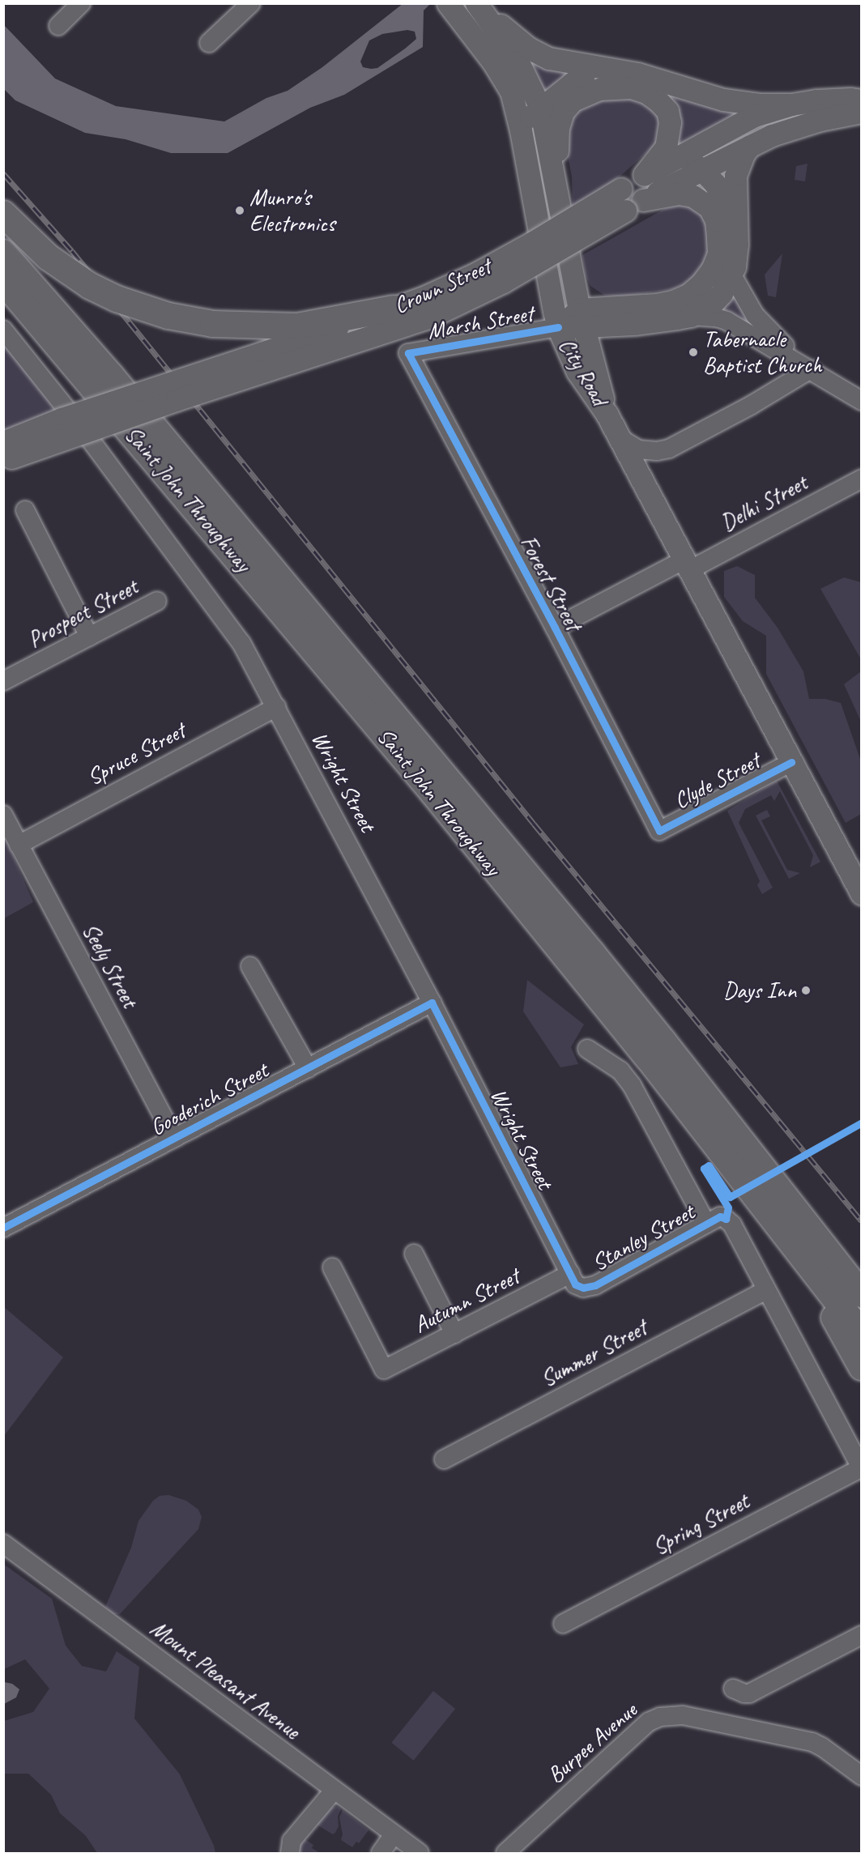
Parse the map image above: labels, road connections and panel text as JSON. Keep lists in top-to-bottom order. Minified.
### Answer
{"streets":{"highway":["Saint John Throughway"],"main road":["Crown Street","City Road"],"street":["Marsh Street","Delhi Street","Forest Street","Prospect Street","Spruce Street","Clyde Street","Wright Street","Seely Street","Gooderich Street","Stanley Street","Autumn Street","Summer Street","Spring Street","Mount Pleasant Avenue","Burpee Avenue"]},"crossings":[["Marsh Street","City Road"],["Marsh Street","Forest Street"],["Delhi Street","Forest Street"],["Forest Street","Clyde Street"],["Spruce Street","Wright Street"],["Spruce Street","Seely Street"],["Wright Street","Gooderich Street"],["Wright Street","Stanley Street"],["Wright Street","Autumn Street"],["Seely Street","Gooderich Street"]],"places":["Munro's Electronics","Tabernacle Baptist Church","Days Inn"]}
